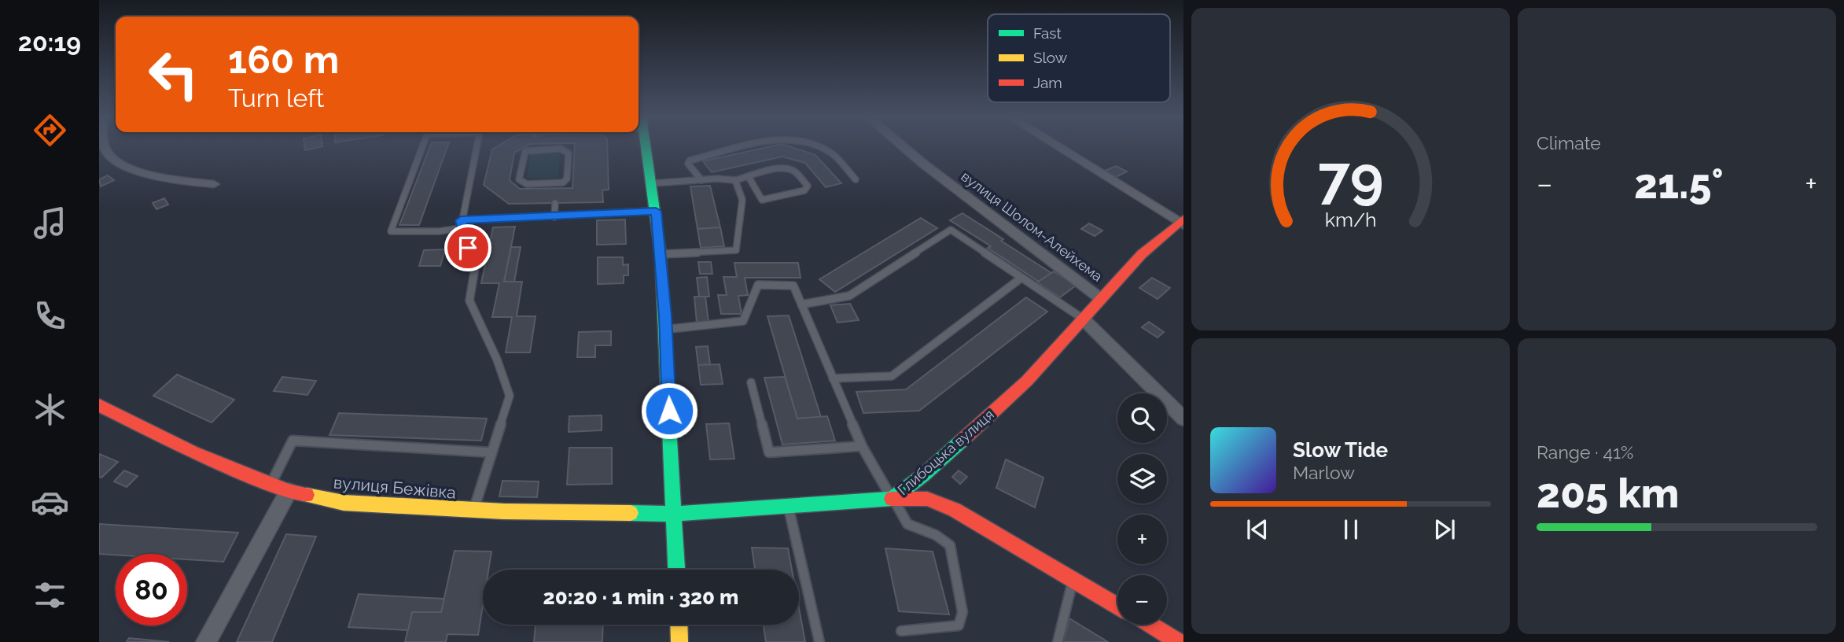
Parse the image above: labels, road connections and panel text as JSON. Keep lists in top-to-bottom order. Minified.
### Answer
{"streets":{"main road":["Глибоцька вулиця","вулиця Бежівка"],"street":["вулиця Шолом-Алейхема"]},"crossings":[["вулиця Шолом-Алейхема","Глибоцька вулиця"],["Глибоцька вулиця","вулиця Бежівка"]],"legend":["Fast","Slow","Jam"],"page":{"tabs":"20:19","tile":["Climate",["Range · 41%","205 km"]],"turn":["160 m","Turn left"],"heat":["−","21.5°","+"],"map_buttons":["+","−"],"song":["Slow Tide","Marlow"],"limit":"80","trip":"20:20 · 1 min · 320 m","gauge":["79","km/h"]}}
